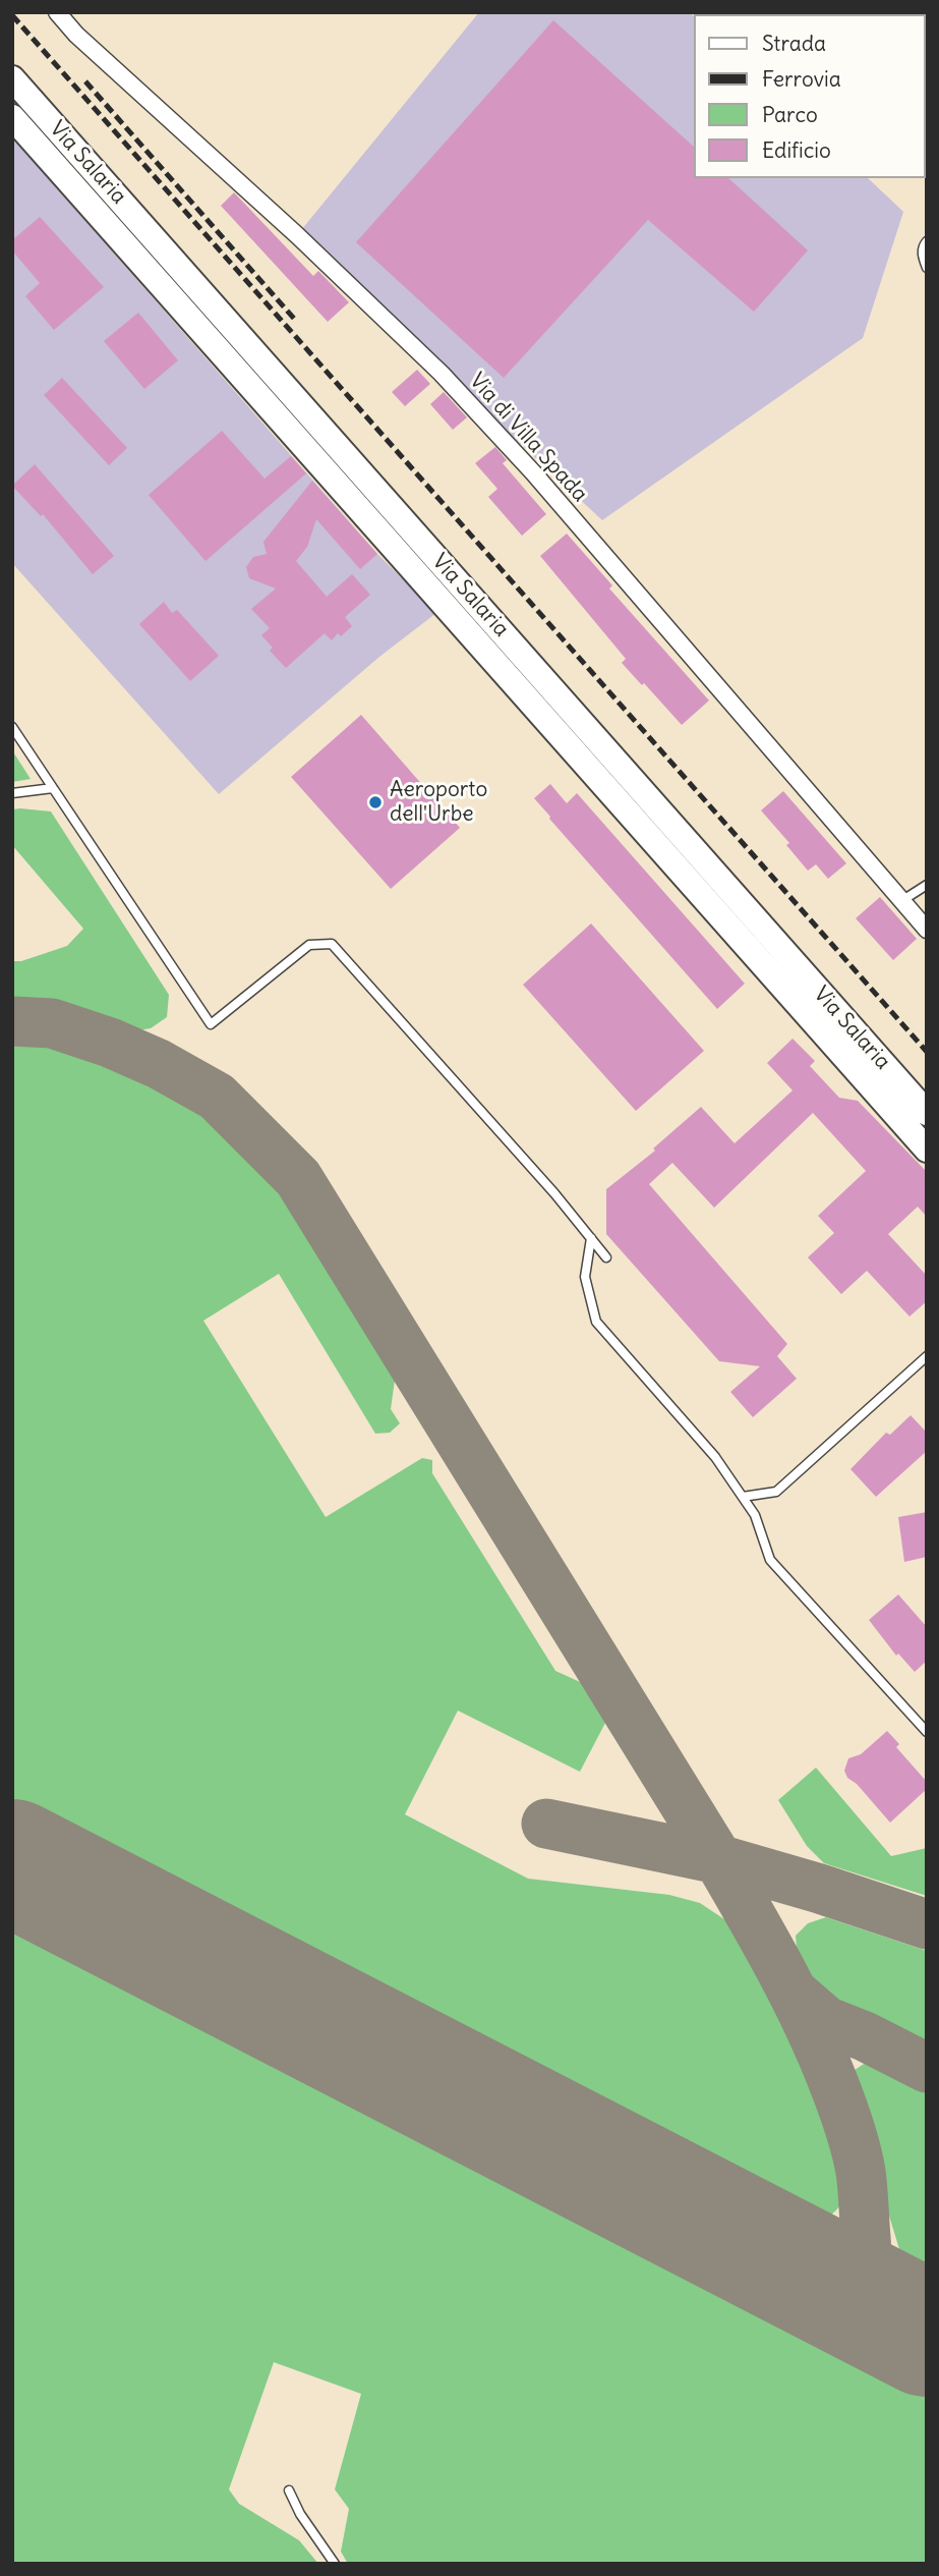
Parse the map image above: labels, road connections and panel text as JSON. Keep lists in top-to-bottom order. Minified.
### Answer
{"streets":{"main road":["Via Salaria"],"street":["Via di Villa Spada"]},"places":["Aeroporto dell'Urbe"],"legend":["Strada","Ferrovia","Parco","Edificio"]}
